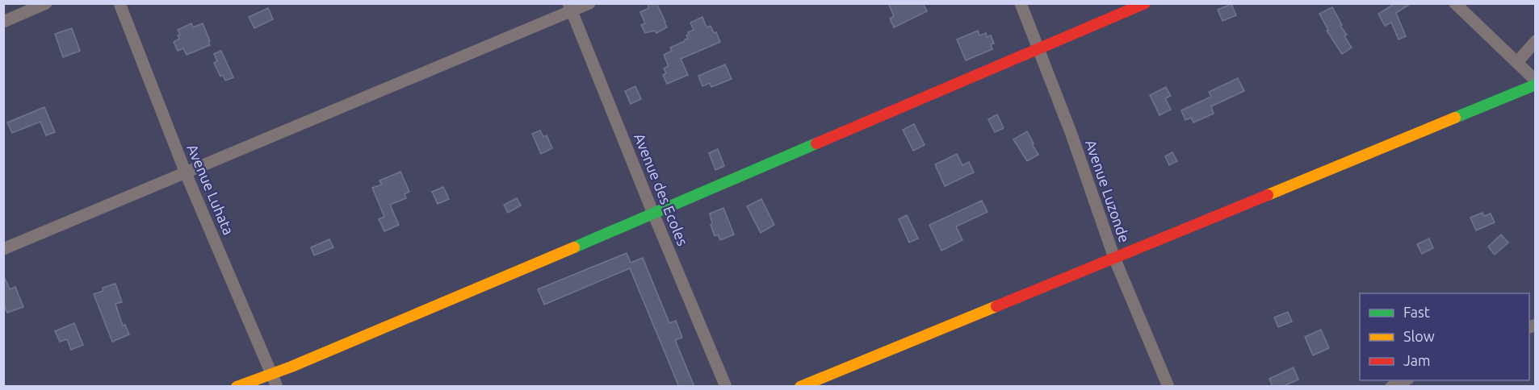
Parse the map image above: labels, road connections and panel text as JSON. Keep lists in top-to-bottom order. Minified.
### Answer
{"streets":{"street":["Avenue Luhata","Avenue des Ecoles","Avenue Luzonde"]},"legend":["Fast","Slow","Jam"]}
